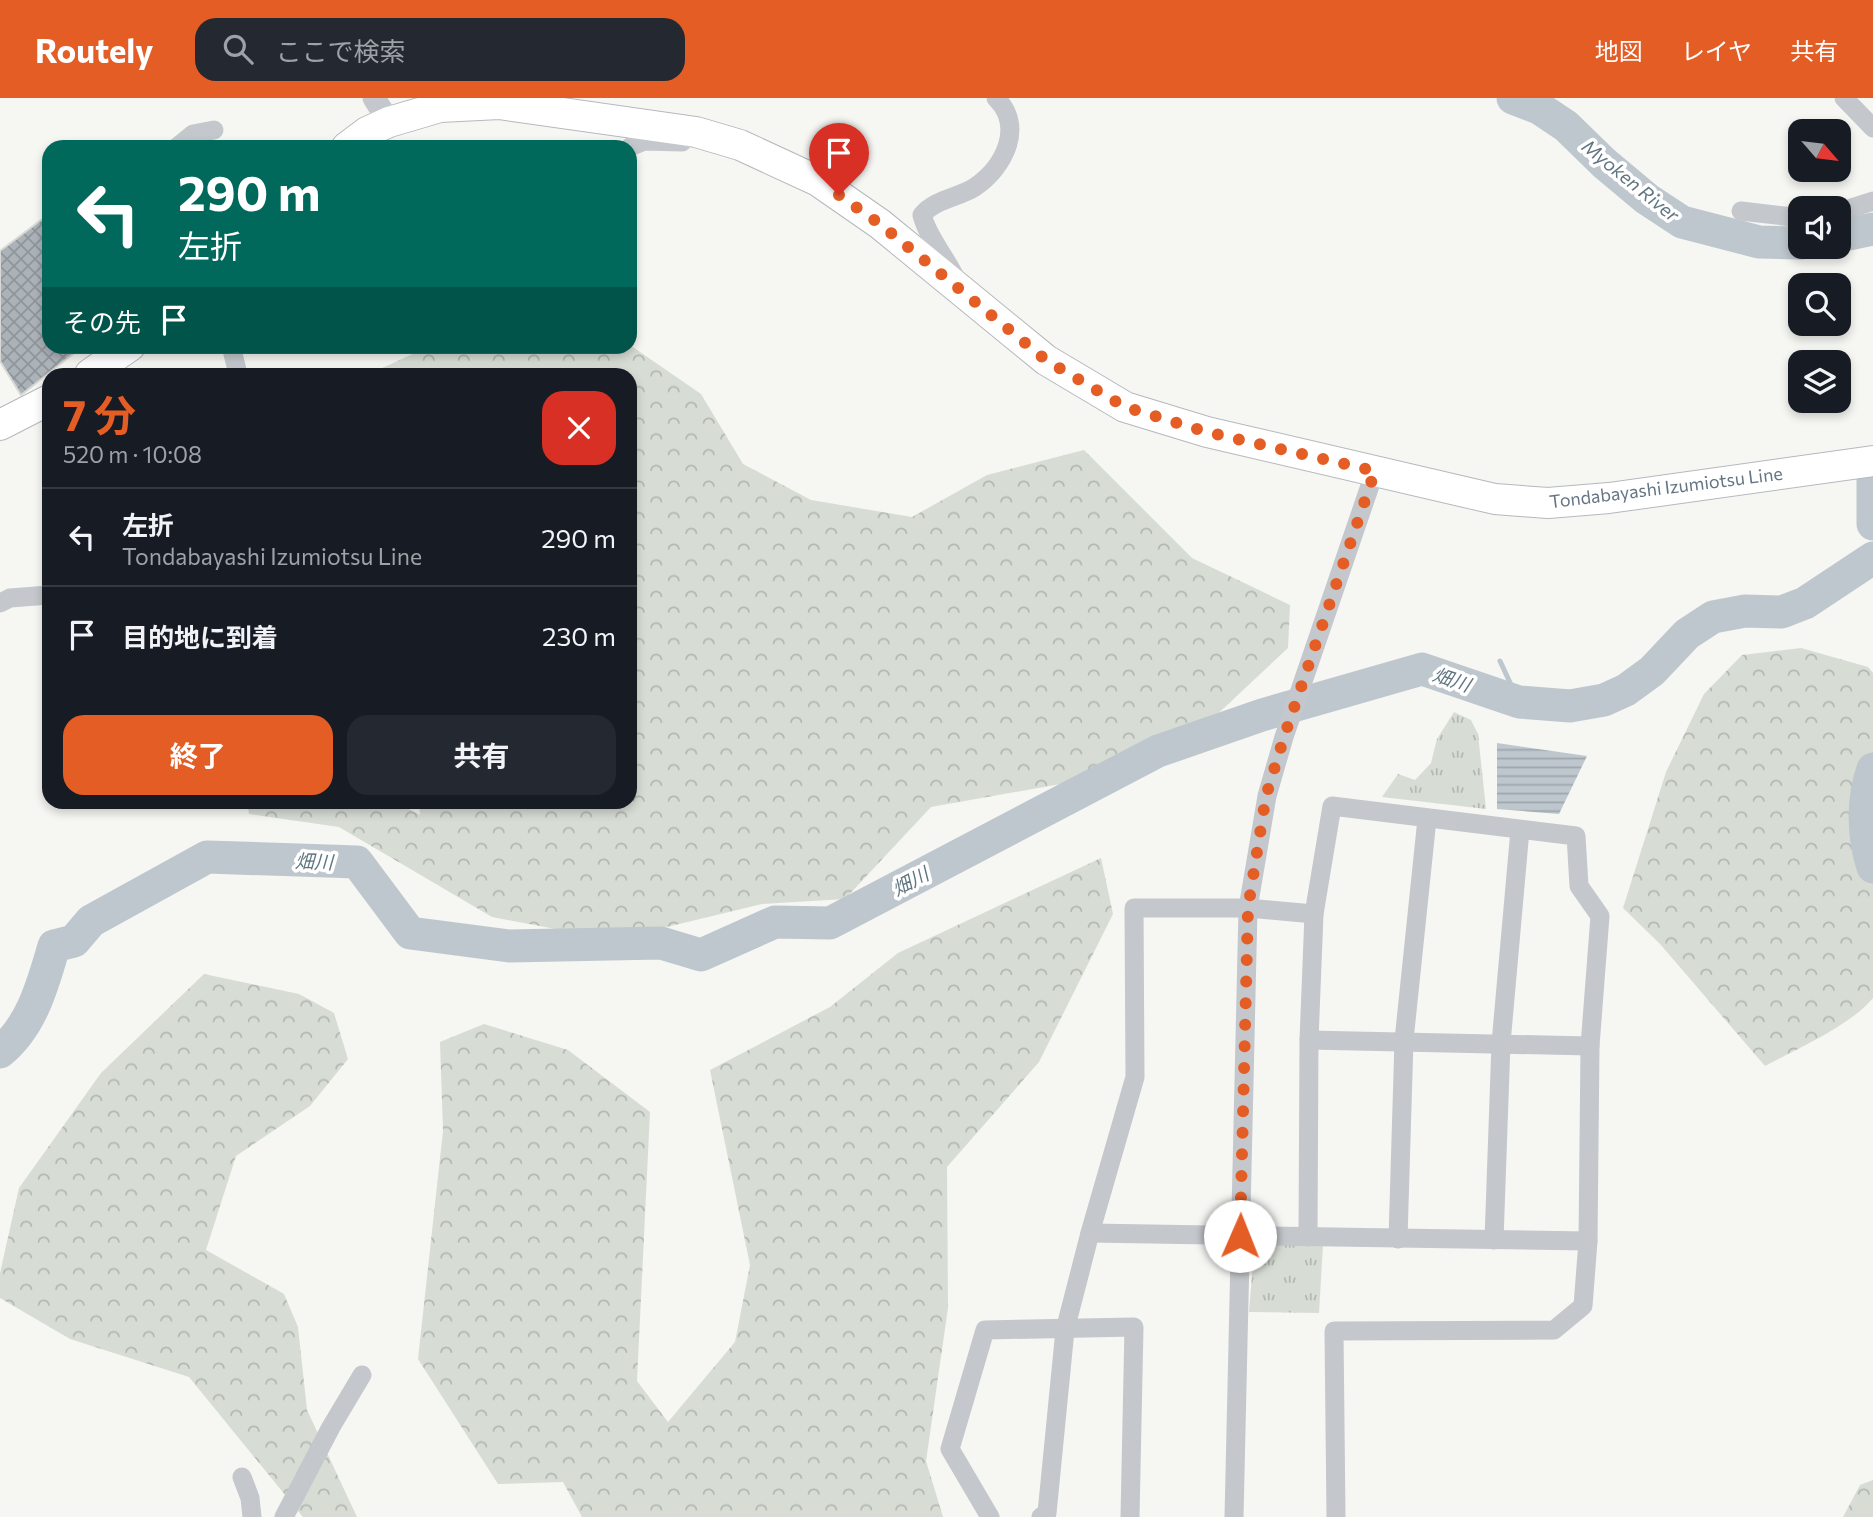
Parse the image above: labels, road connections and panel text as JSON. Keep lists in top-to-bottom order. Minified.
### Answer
{"streets":{"main road":["Tondabayashi Izumiotsu Line"]},"water":["Myoken River","畑川"],"north":"bottom right","page":{"header":"Routely","search":"ここで検索","nav":["地図","レイヤ","共有"],"turn":["290 m","左折"],"then":"その先","heading":["7 分","520 m · 10:08"],"list":[{"name":"左折","note":"Tondabayashi Izumiotsu Line","value":"290 m"},{"name":"目的地に到着","value":"230 m"}],"buttons":["終了","共有"]}}
